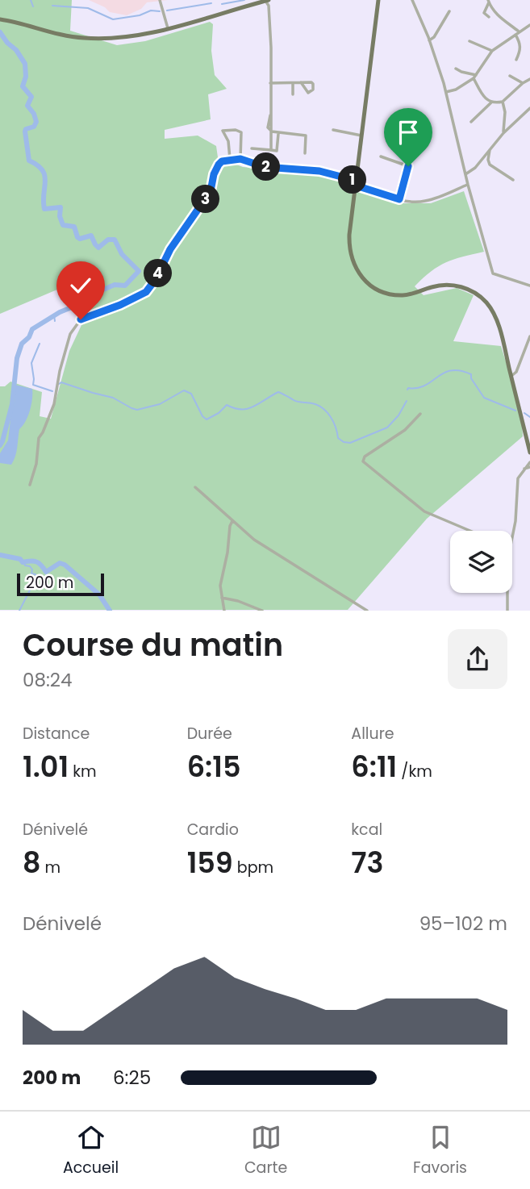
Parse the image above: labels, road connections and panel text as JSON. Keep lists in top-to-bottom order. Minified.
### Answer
{"scale_bar":"200 m","page":{"pins":["2","1","3","4"],"scale":"200 m","heading":["Course du matin","08:24"],"stats":[["Distance","1.01 km"],["Durée","6:15"],["Allure","6:11 /km"],["Dénivelé","8 m"],["Cardio","159 bpm"],["kcal","73"]],"chart":["Dénivelé","95–102 m"],"list":[{"name":"200 m","note":"6:25"}],"tabs":["Accueil","Carte","Favoris"]}}
